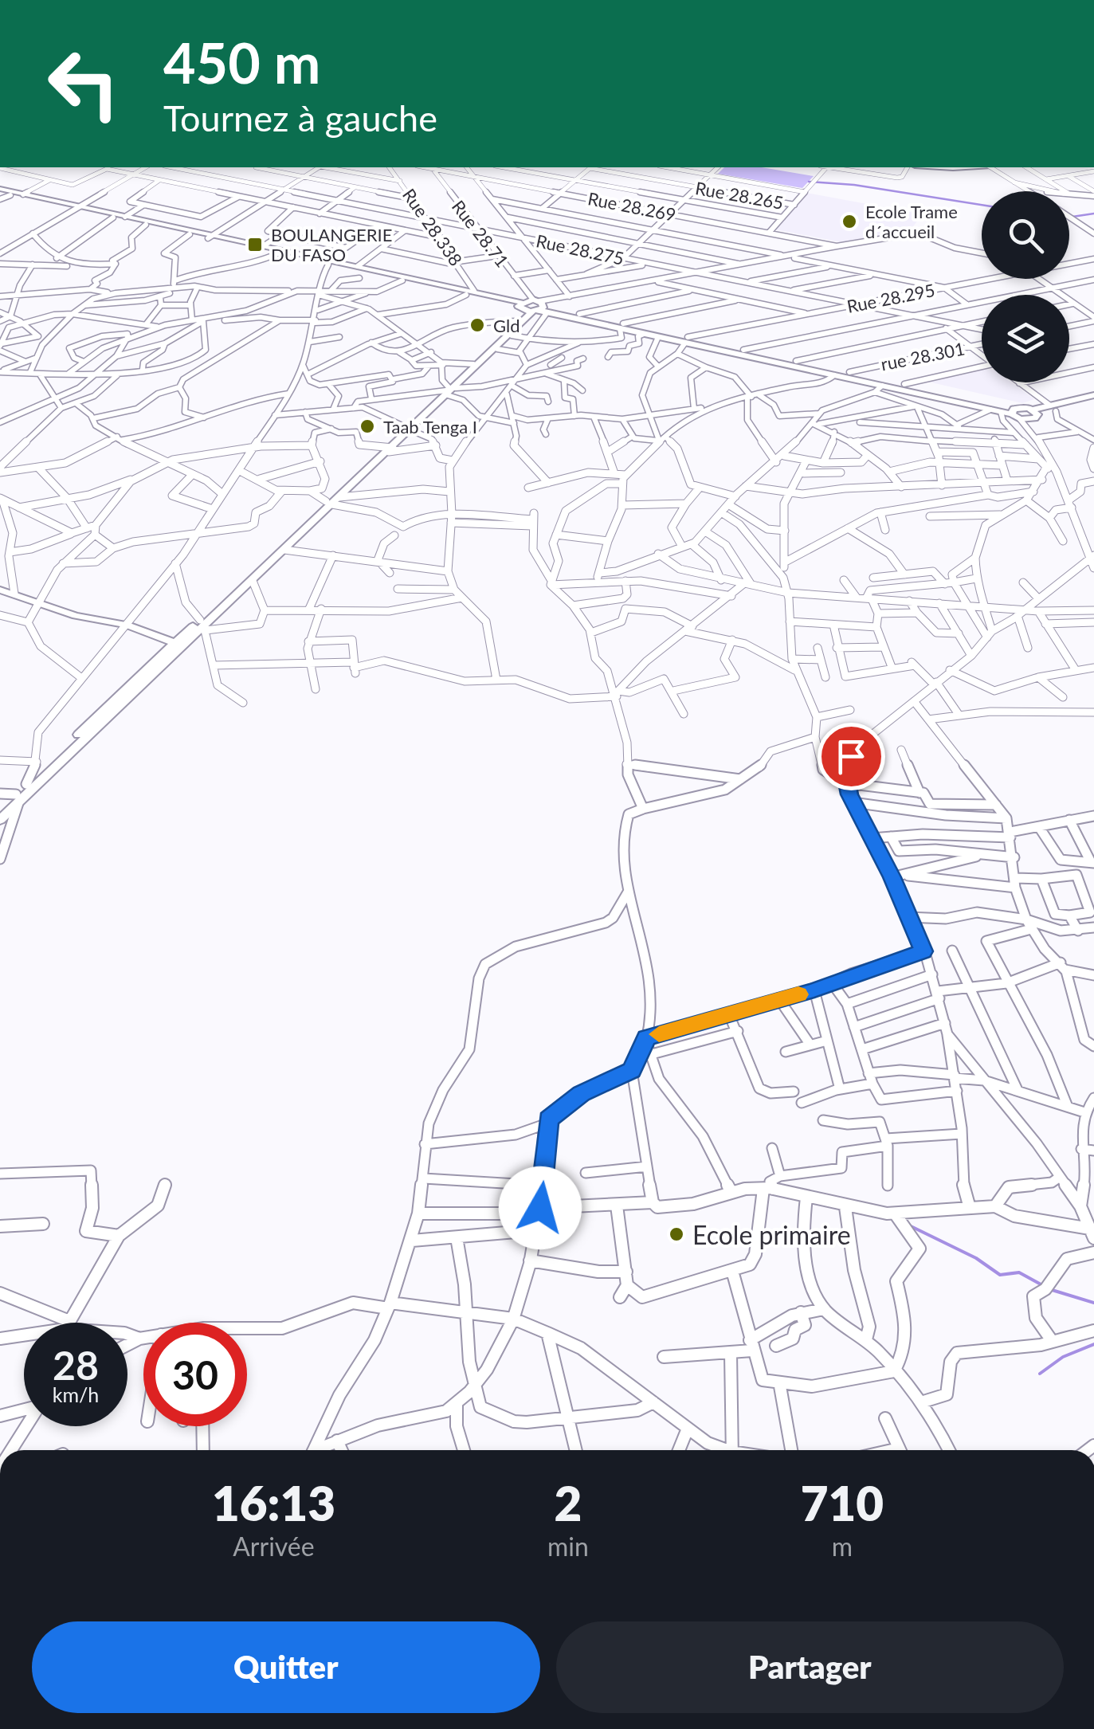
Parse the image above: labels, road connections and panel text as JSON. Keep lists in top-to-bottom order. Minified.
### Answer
{"streets":{"street":["Rue 28.265","Rue 28.269","Rue 28.338","Rue 28.71","Rue 28.275","Rue 28.295","rue 28.301"]},"crossings":[["Rue 28.338","Rue 28.275"],["Rue 28.71","Rue 28.275"],["Rue 28.275","Rue 28.295"]],"places":{"other":["Ecole Trame d´accueil","Gld","Taab Tenga I","Ecole primaire"],"transit":["BOULANGERIE DU FASO"]},"page":{"turn":["450 m","Tournez à gauche"],"speed":"28 km/h","limit":"30","eta":["16:13","Arrivée","2","min","710","m"],"buttons":["Quitter","Partager"]}}
